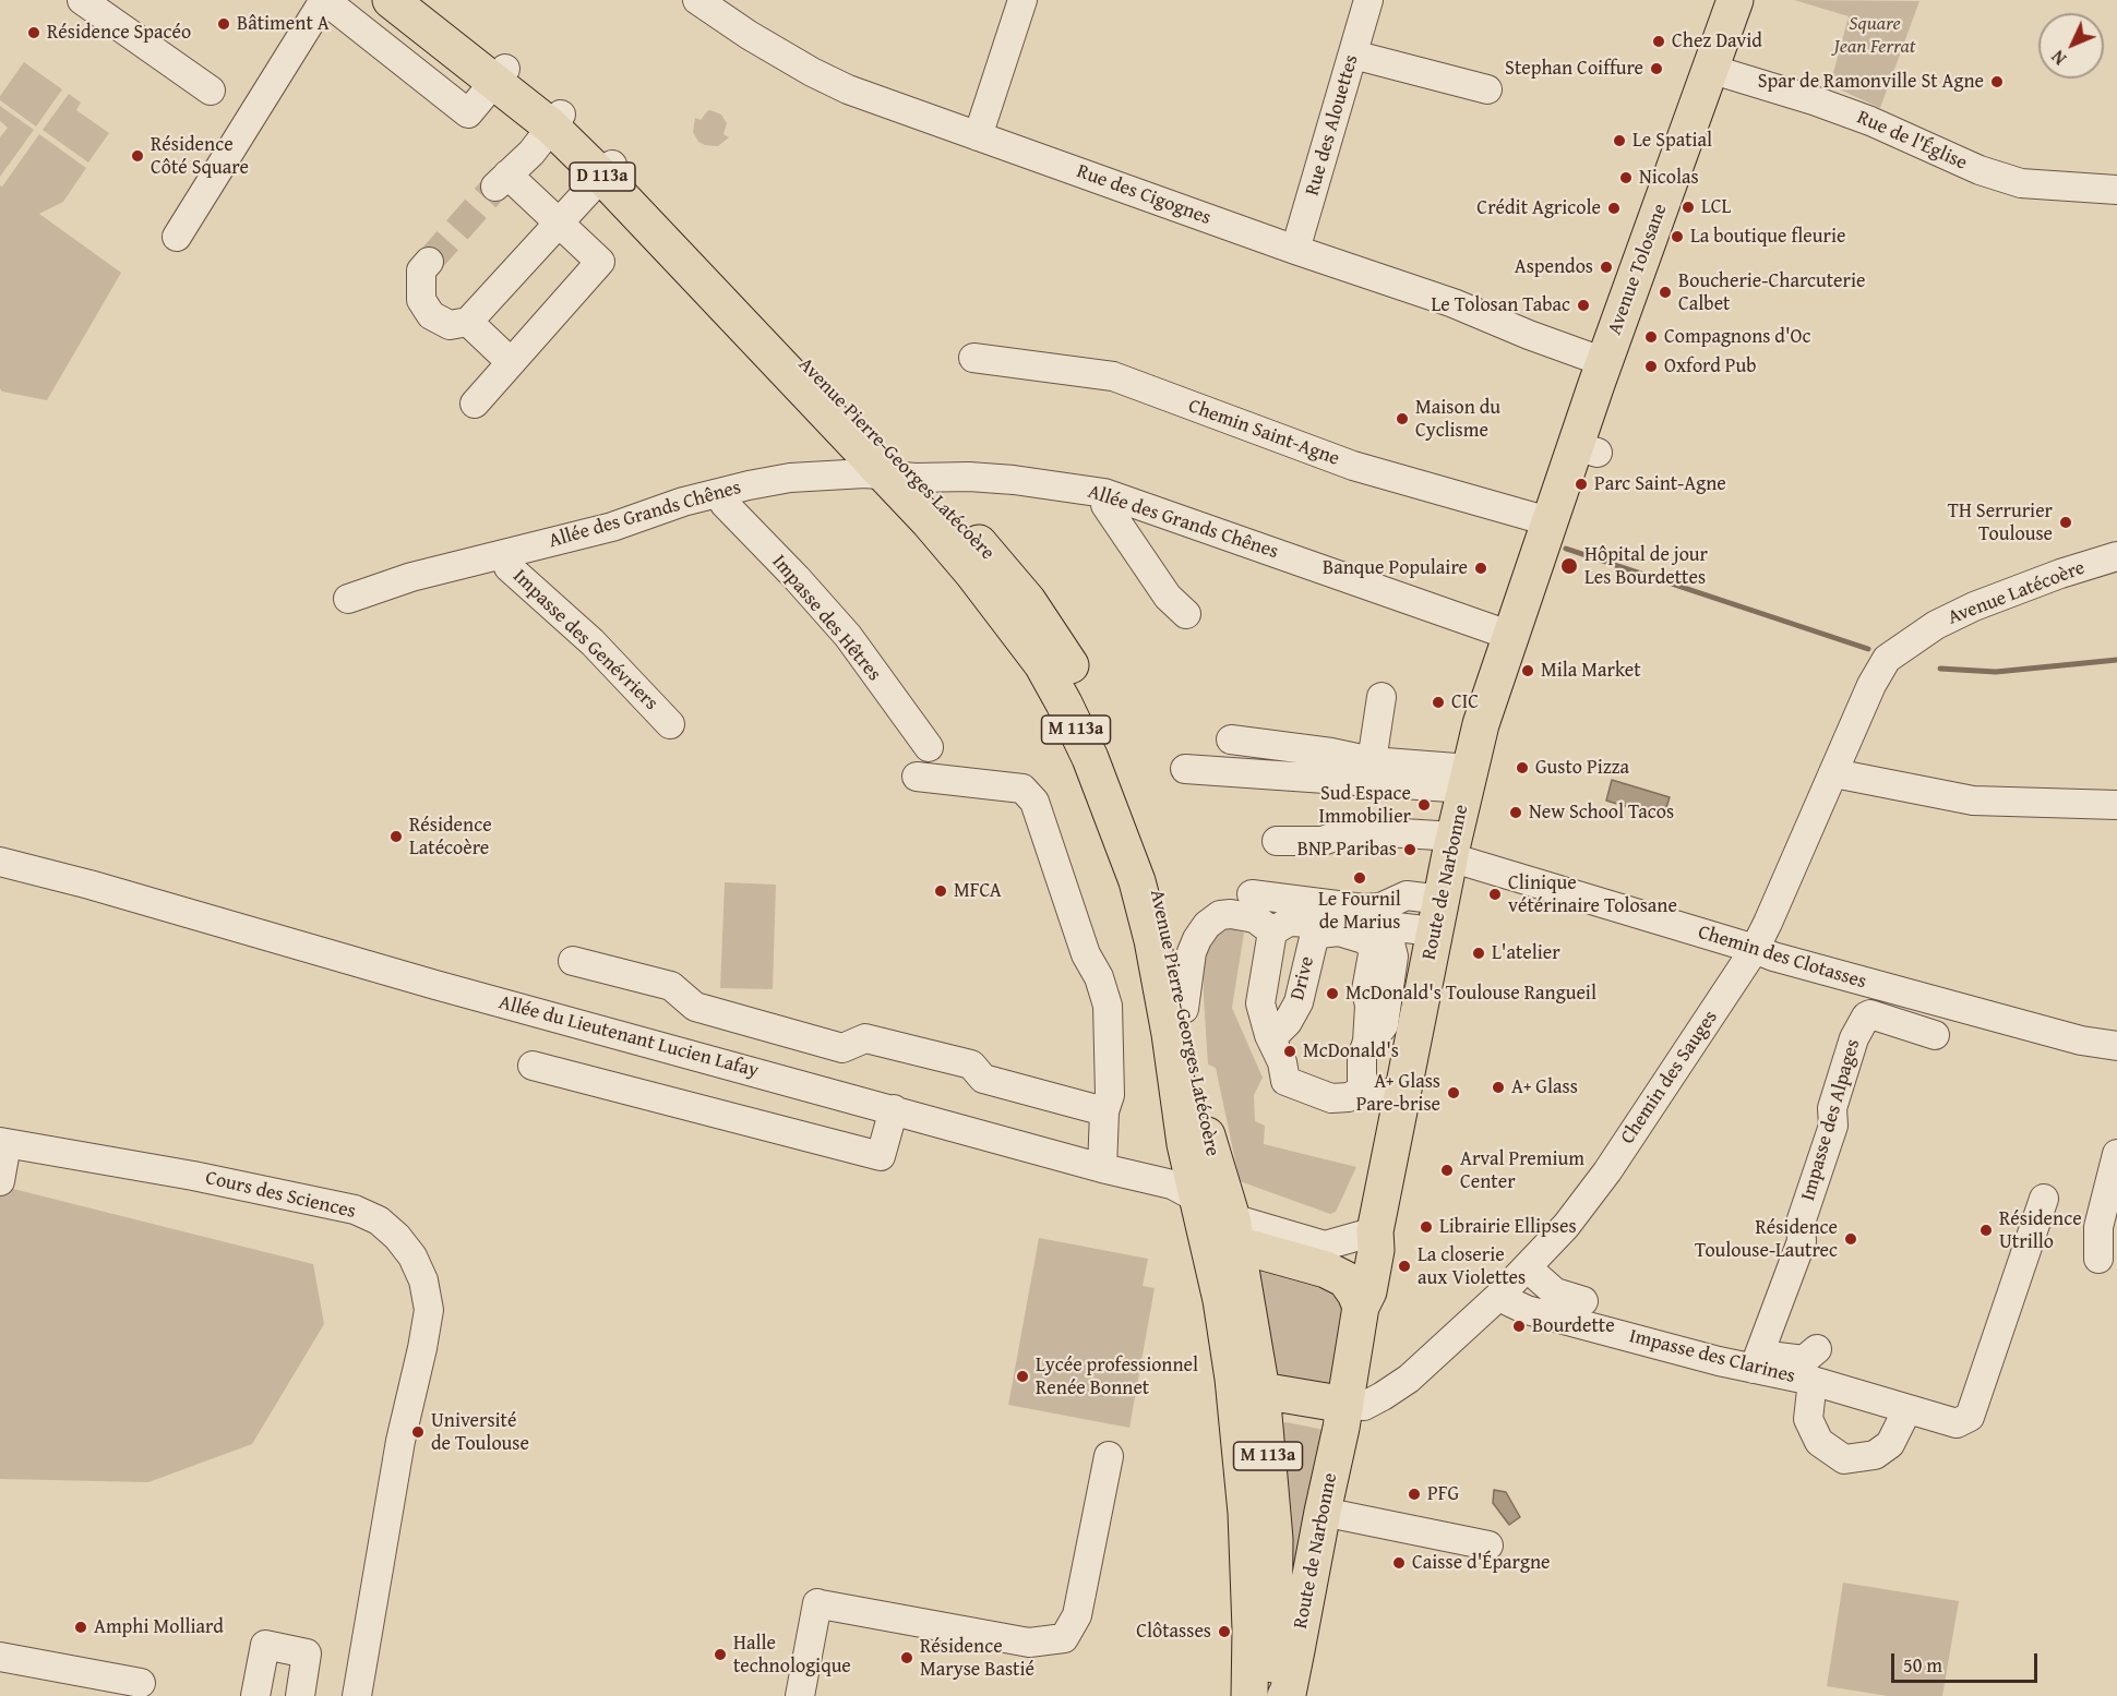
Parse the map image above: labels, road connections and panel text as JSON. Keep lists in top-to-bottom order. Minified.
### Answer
{"streets":{"main road":["D 113a","Avenue Tolosane","Avenue Pierre-Georges Latécoère","M 113a","Route de Narbonne"],"street":["Rue des Alouettes","Rue de l'Église","Rue des Cigognes","Chemin Saint-Agne","Allée des Grands Chênes","Avenue Latécoère","Impasse des Hêtres","Impasse des Genévriers","Chemin des Clotasses","Drive","Allée du Lieutenant Lucien Lafay","Chemin des Sauges","Impasse des Alpages","Cours des Sciences","Impasse des Clarines"]},"crossings":[["Rue des Alouettes","Rue des Cigognes"],["Rue de l'Église","Avenue Tolosane"],["Rue des Cigognes","Avenue Tolosane"],["Avenue Tolosane","Chemin Saint-Agne"],["Avenue Tolosane","Route de Narbonne"],["Chemin Saint-Agne","Route de Narbonne"],["Avenue Pierre-Georges Latécoère","Allée des Grands Chênes"],["Avenue Pierre-Georges Latécoère","Allée du Lieutenant Lucien Lafay"],["Allée des Grands Chênes","Impasse des Hêtres"],["Allée des Grands Chênes","Impasse des Genévriers"],["Allée des Grands Chênes","Route de Narbonne"],["Avenue Latécoère","Chemin des Sauges"],["Route de Narbonne","Chemin des Clotasses"],["Route de Narbonne","Chemin des Sauges"],["Chemin des Clotasses","Chemin des Sauges"],["Chemin des Sauges","Impasse des Clarines"],["Impasse des Alpages","Impasse des Clarines"]],"parks":["Square Jean Ferrat"],"places":["Bâtiment A","Résidence Spacéo","Chez David","Stephan Coiffure","Spar de Ramonville St Agne","Le Spatial","Résidence Côté Square","Nicolas","LCL","Crédit Agricole","La boutique fleurie","Aspendos","Boucherie-Charcuterie Calbet","Le Tolosan Tabac","Compagnons d'Oc","Oxford Pub","Maison du Cyclisme","Parc Saint-Agne","TH Serrurier Toulouse","Hôpital de jour Les Bourdettes","Banque Populaire","Mila Market","CIC","Gusto Pizza","Sud Espace Immobilier","New School Tacos","Résidence Latécoère","BNP Paribas","Le Fournil de Marius","MFCA","Clinique vétérinaire Tolosane","L'atelier","McDonald's Toulouse Rangueil","McDonald's","A+ Glass","A+ Glass Pare-brise","Arval Premium Center","Librairie Ellipses","Résidence Utrillo","Résidence Toulouse-Lautrec","La closerie aux Violettes","Bourdette","Lycée professionnel Renée Bonnet","Université de Toulouse","PFG","Caisse d'Épargne","Amphi Molliard","Clôtasses","Halle technologique","Résidence Maryse Bastié"],"scale_bar":"50 m","north":"bottom left"}
